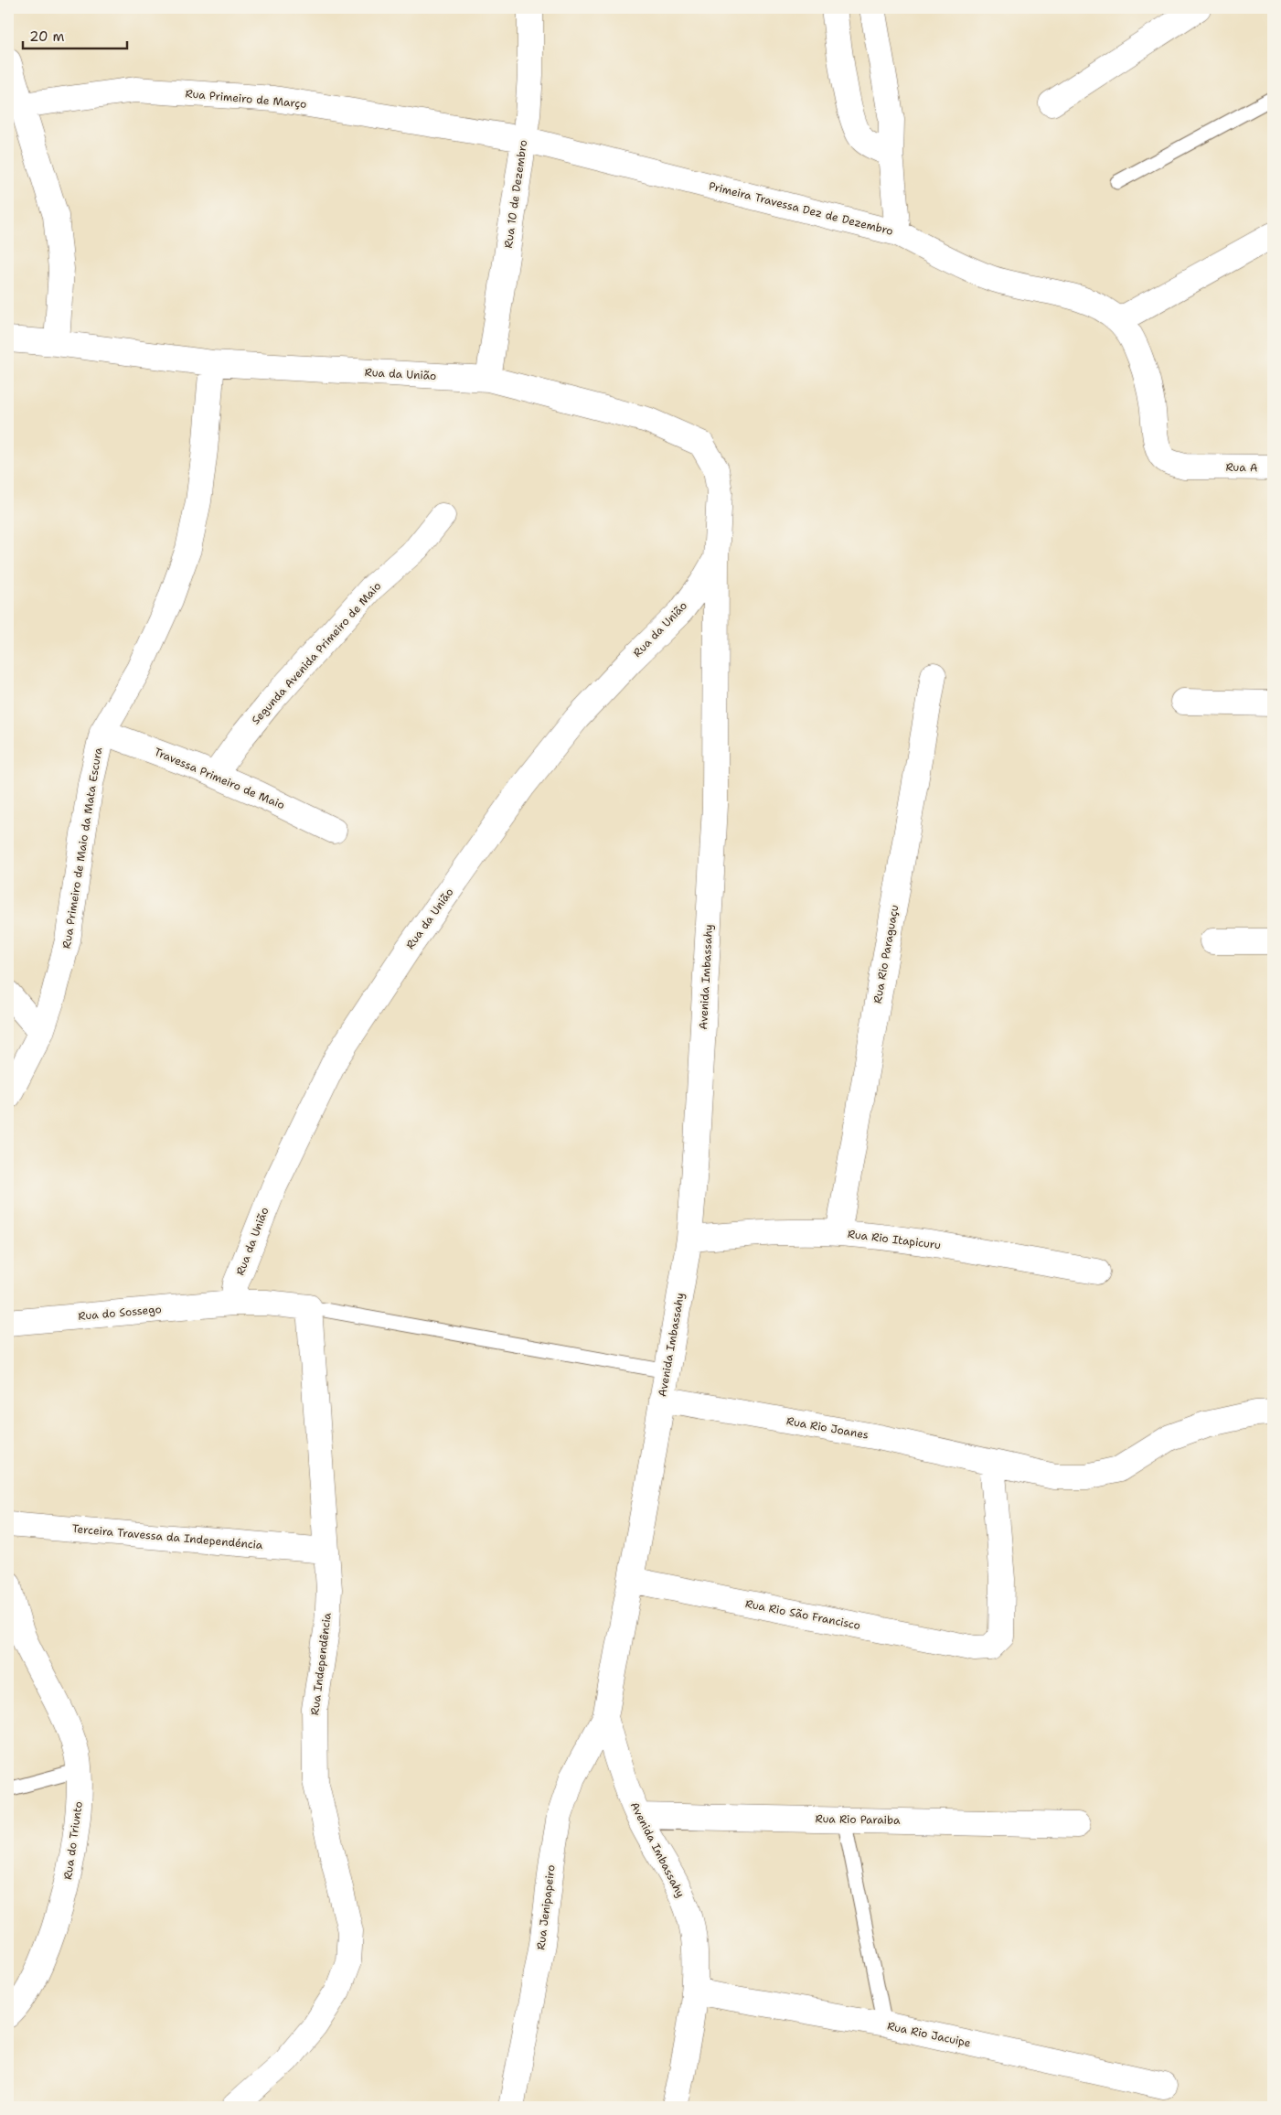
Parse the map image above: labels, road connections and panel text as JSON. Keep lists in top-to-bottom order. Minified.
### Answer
{"streets":{"street":["Rua Primeiro de Março","Rua 10 de Dezembro","Primeira Travessa Dez de Dezembro","Rua da União","Rua A","Segunda Avenida Primeiro de Maio","Travessa Primeiro de Maio","Rua Primeiro de Maio da Mata Escura","Rua Rio Paraguaçu","Avenida Imbassahy","Rua Rio Itapicuru","Rua do Sossego","Rua Rio Joanes","Terceira Travessa da Independéncia","Rua Rio São Francisco","Rua Independência","Rua Rio Paraiba","Rua do Triunto","Rua Jenipapeiro","Rua Rio Jacuipe"]},"crossings":[["Rua Primeiro de Março","Rua 10 de Dezembro"],["Rua Primeiro de Março","Primeira Travessa Dez de Dezembro"],["Rua 10 de Dezembro","Primeira Travessa Dez de Dezembro"],["Rua 10 de Dezembro","Rua da União"],["Primeira Travessa Dez de Dezembro","Rua A"],["Rua da União","Rua Primeiro de Maio da Mata Escura"],["Rua da União","Avenida Imbassahy"],["Rua da União","Rua do Sossego"],["Segunda Avenida Primeiro de Maio","Travessa Primeiro de Maio"],["Travessa Primeiro de Maio","Rua Primeiro de Maio da Mata Escura"],["Rua Rio Paraguaçu","Rua Rio Itapicuru"],["Avenida Imbassahy","Rua Rio Itapicuru"],["Avenida Imbassahy","Rua Rio Joanes"],["Avenida Imbassahy","Rua Rio São Francisco"],["Avenida Imbassahy","Rua Rio Paraiba"],["Avenida Imbassahy","Rua Jenipapeiro"],["Avenida Imbassahy","Rua Rio Jacuipe"],["Rua Rio Joanes","Rua Rio São Francisco"],["Terceira Travessa da Independéncia","Rua Independência"]],"scale_bar":"20 m"}
